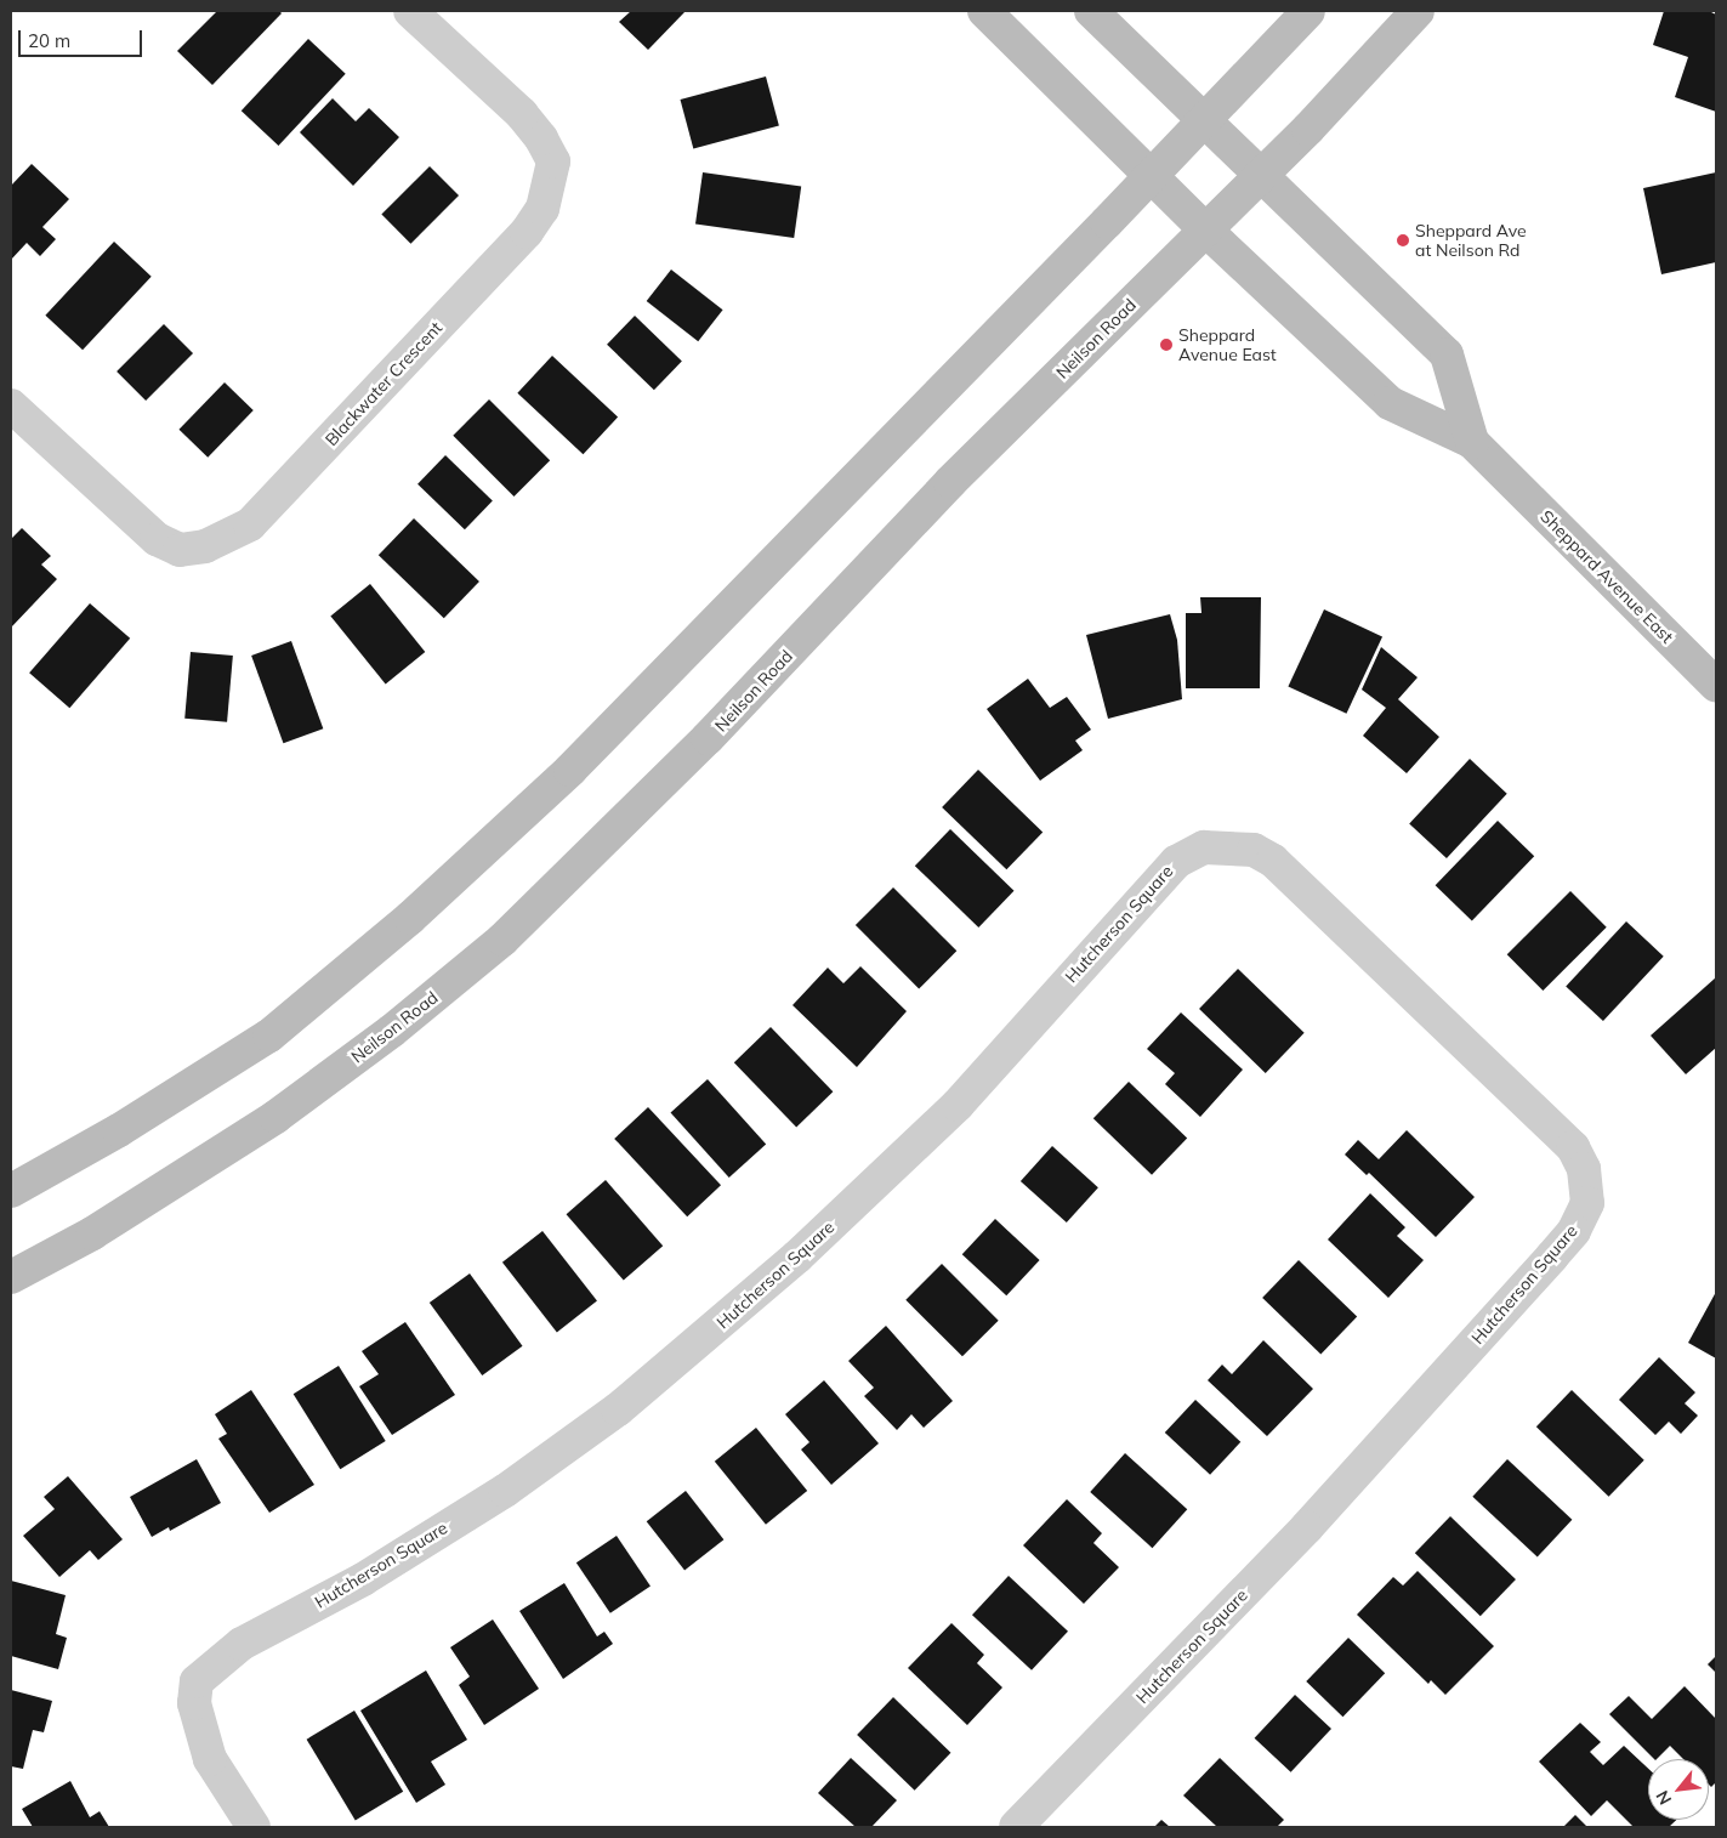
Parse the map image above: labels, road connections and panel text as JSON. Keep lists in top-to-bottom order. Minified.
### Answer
{"streets":{"main road":["Neilson Road","Sheppard Avenue East"],"street":["Blackwater Crescent","Hutcherson Square"]},"crossings":[["Neilson Road","Sheppard Avenue East"]],"places":["Sheppard Ave at Neilson Rd","Sheppard Avenue East"],"scale_bar":"20 m","north":"bottom left"}
